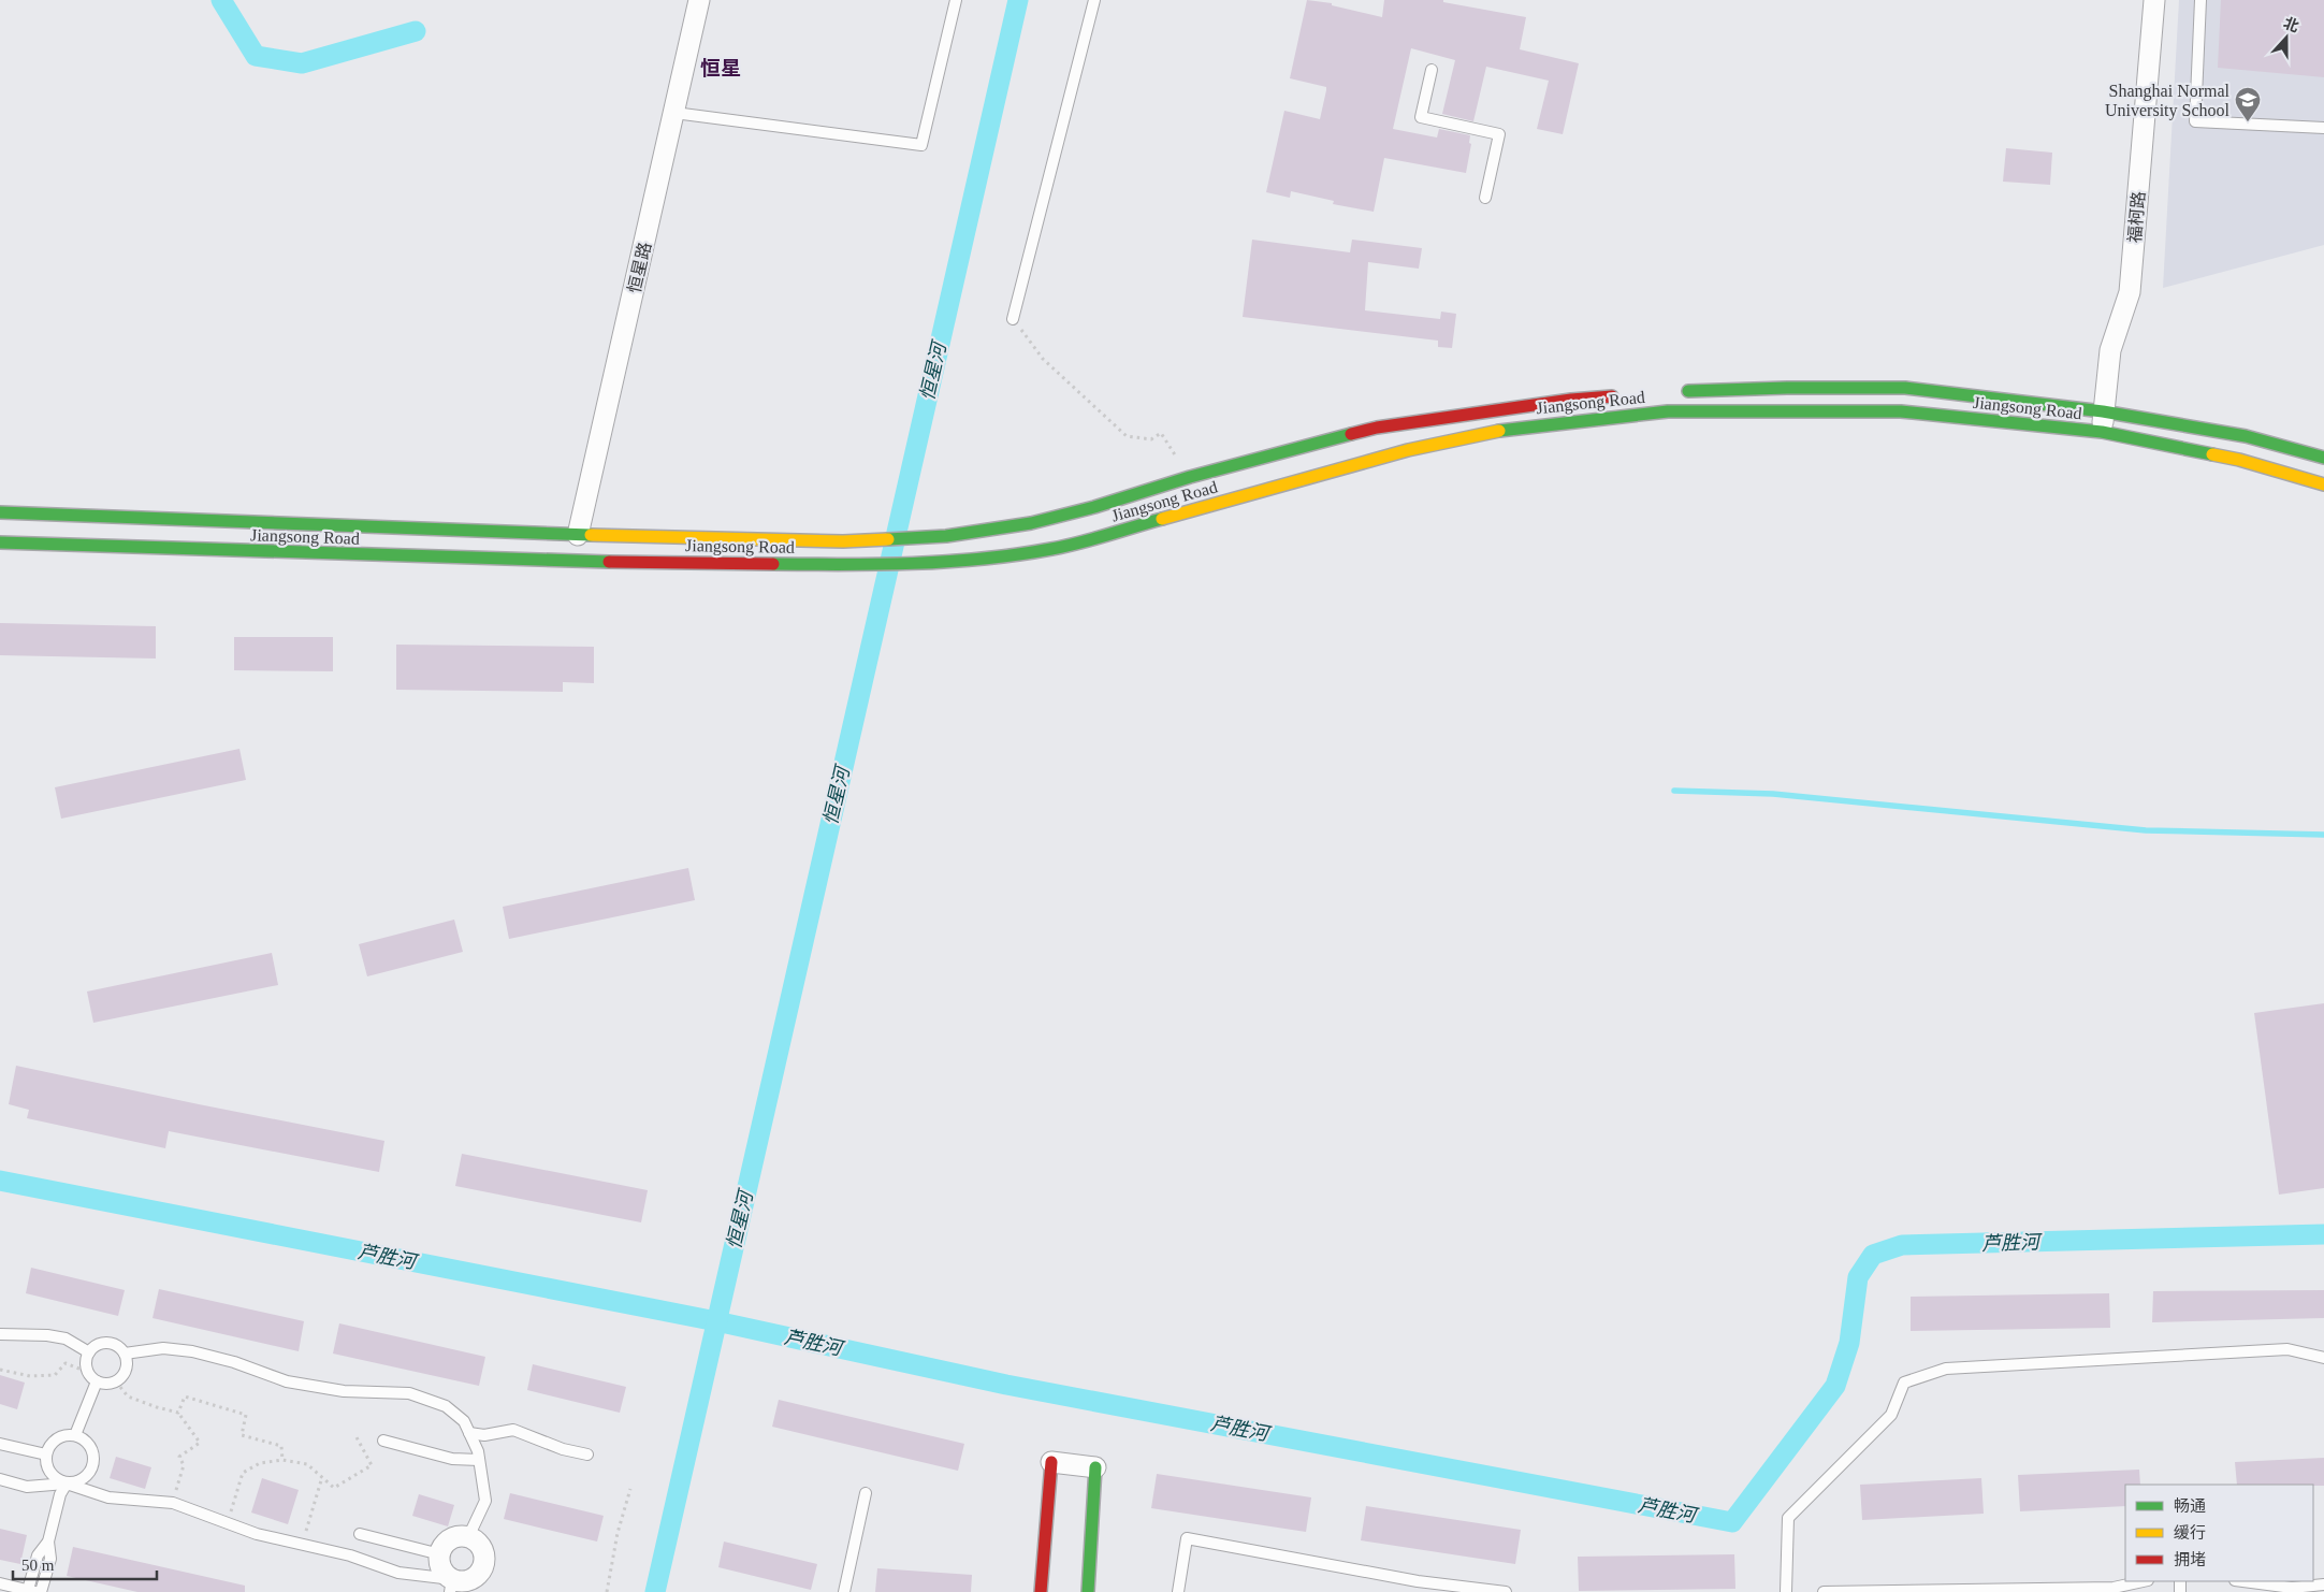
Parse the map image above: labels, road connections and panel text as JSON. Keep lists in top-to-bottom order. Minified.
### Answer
{"streets":{"street":["福柯路","恒星路","Jiangsong Road"]},"crossings":[["福柯路","Jiangsong Road"],["恒星路","Jiangsong Road"]],"districts":["恒星"],"water":["恒星河","芦胜河"],"places":{"school or university":["Shanghai Normal University School"]},"legend":["畅通","缓行","拥堵"],"scale_bar":"50 m","north":"top"}
